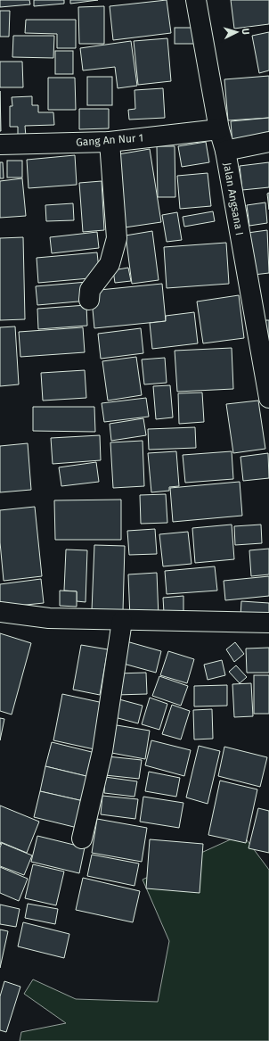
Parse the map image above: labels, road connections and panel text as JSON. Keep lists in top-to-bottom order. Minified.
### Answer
{"streets":{"street":["Gang An Nur 1","Jalan Angsana I"]},"crossings":[["Gang An Nur 1","Jalan Angsana I"]],"north":"right"}
